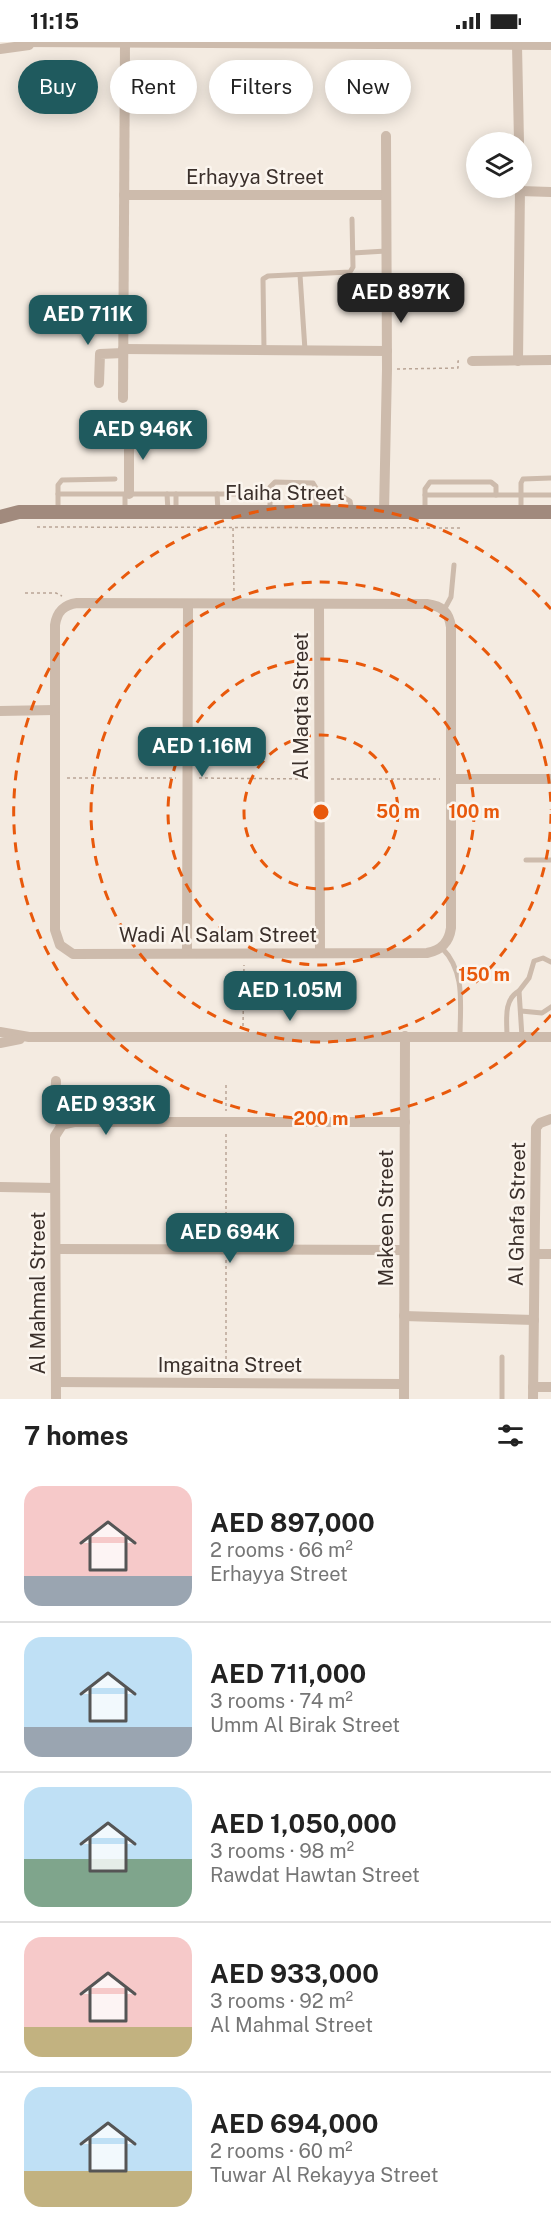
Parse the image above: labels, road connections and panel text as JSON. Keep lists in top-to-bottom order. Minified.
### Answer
{"streets":{"street":["Erhayya Street","Flaiha Street","Al Maqta Street","Wadi Al Salam Street","Al Ghafa Street","Makeen Street","Al Mahmal Street","Imgaitna Street"]},"crossings":[["Al Maqta Street","Wadi Al Salam Street"],["Makeen Street","Imgaitna Street"],["Al Mahmal Street","Imgaitna Street"]],"page":{"status":"11:15","chip":["Buy","Rent","Filters","New"],"price":["AED 897K","AED 711K","AED 946K","AED 1.16M","AED 1.05M","AED 933K","AED 694K"],"heading":"7 homes","list":[{"name":"AED 897,000","note":"2 rooms · 66 m² · Erhayya Street"},{"name":"AED 711,000","note":"3 rooms · 74 m² · Umm Al Birak Street"},{"name":"AED 1,050,000","note":"3 rooms · 98 m² · Rawdat Hawtan Street"},{"name":"AED 933,000","note":"3 rooms · 92 m² · Al Mahmal Street"},{"name":"AED 694,000","note":"2 rooms · 60 m² · Tuwar Al Rekayya Street"}]},"rings":["50 m","100 m","150 m","200 m"]}
